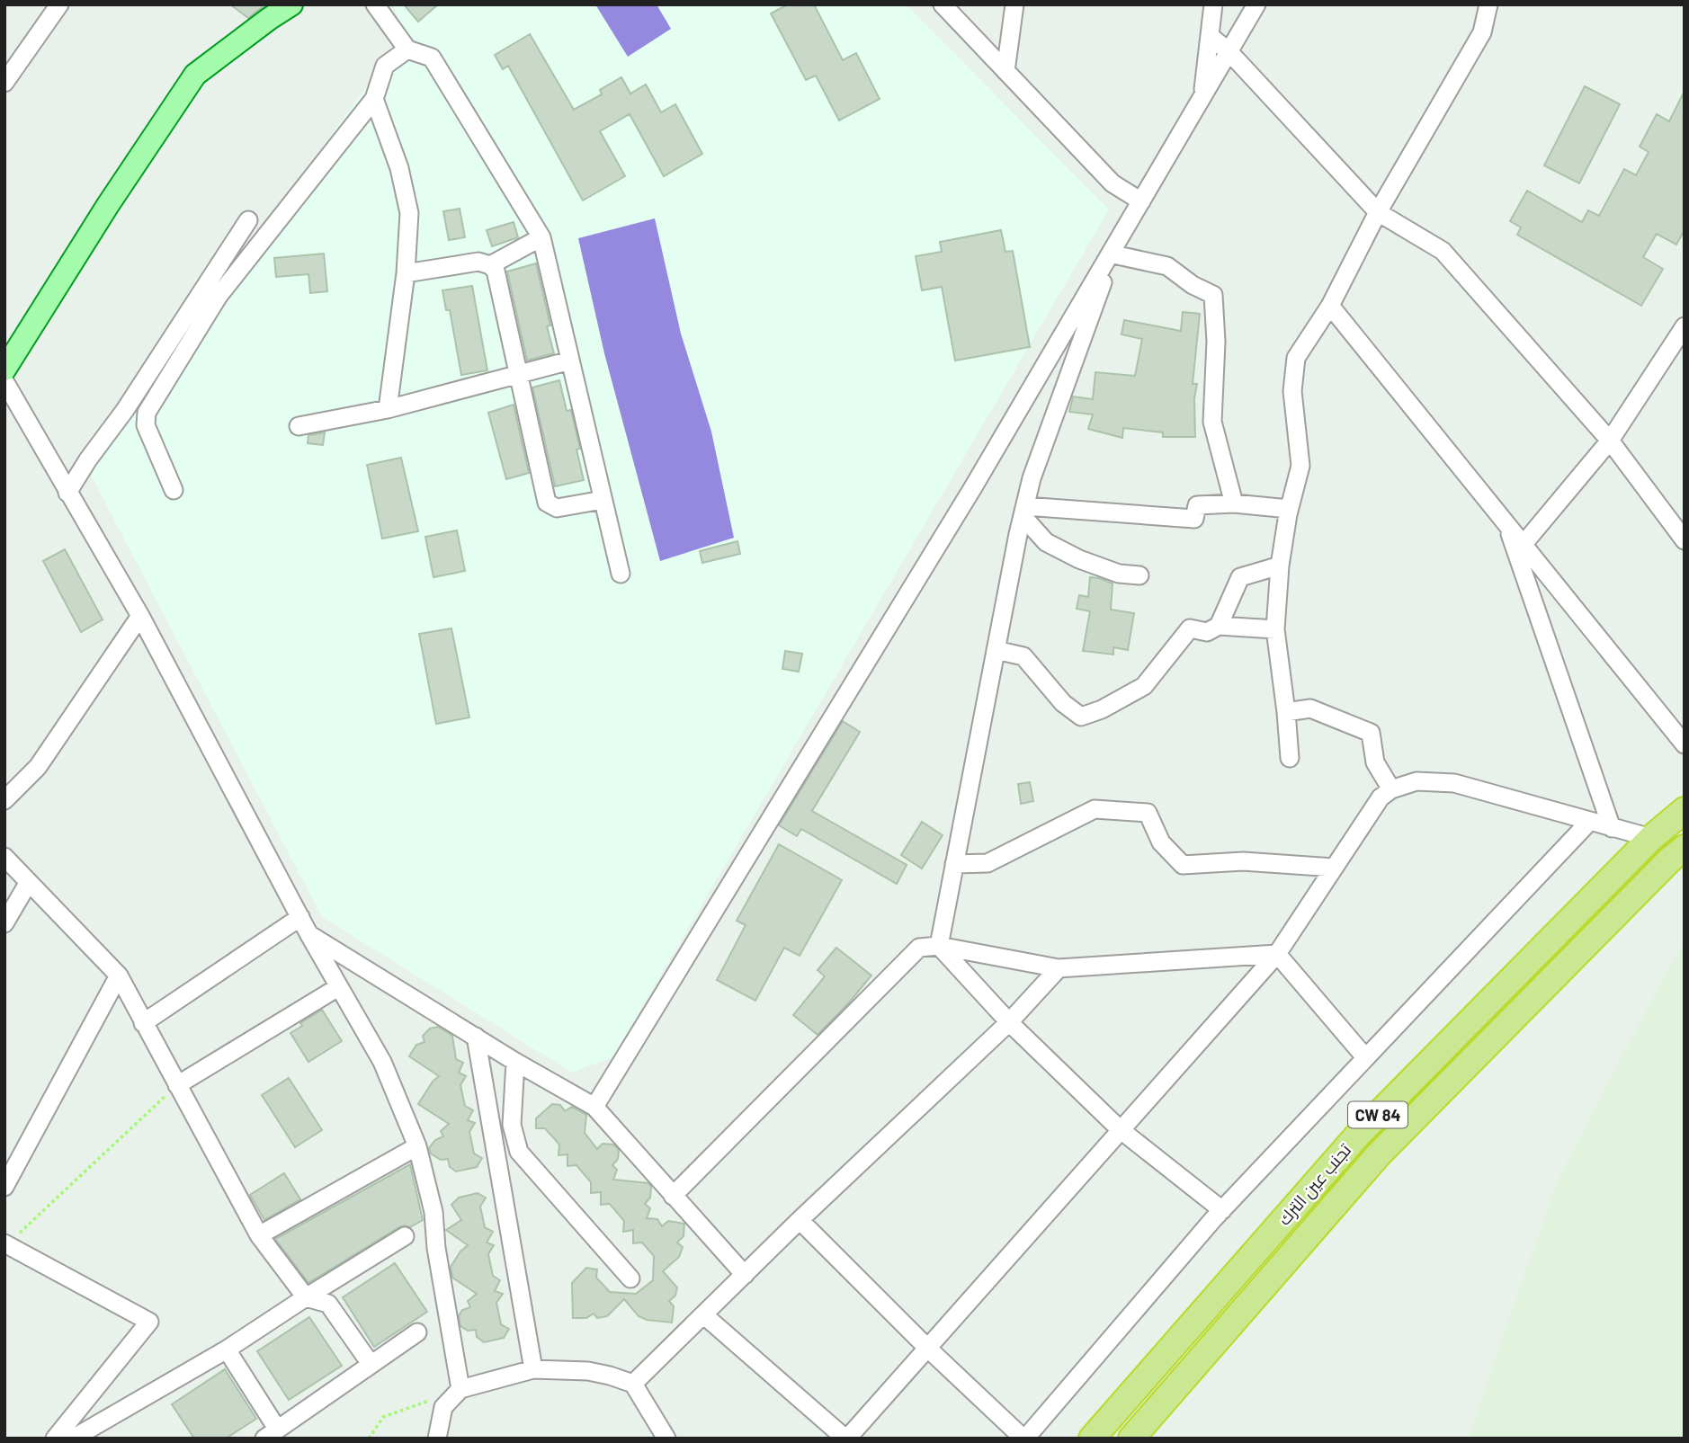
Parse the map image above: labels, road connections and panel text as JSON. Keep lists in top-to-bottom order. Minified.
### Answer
{"streets":{"highway":["CW 84","تجنب عين الترك"]}}
